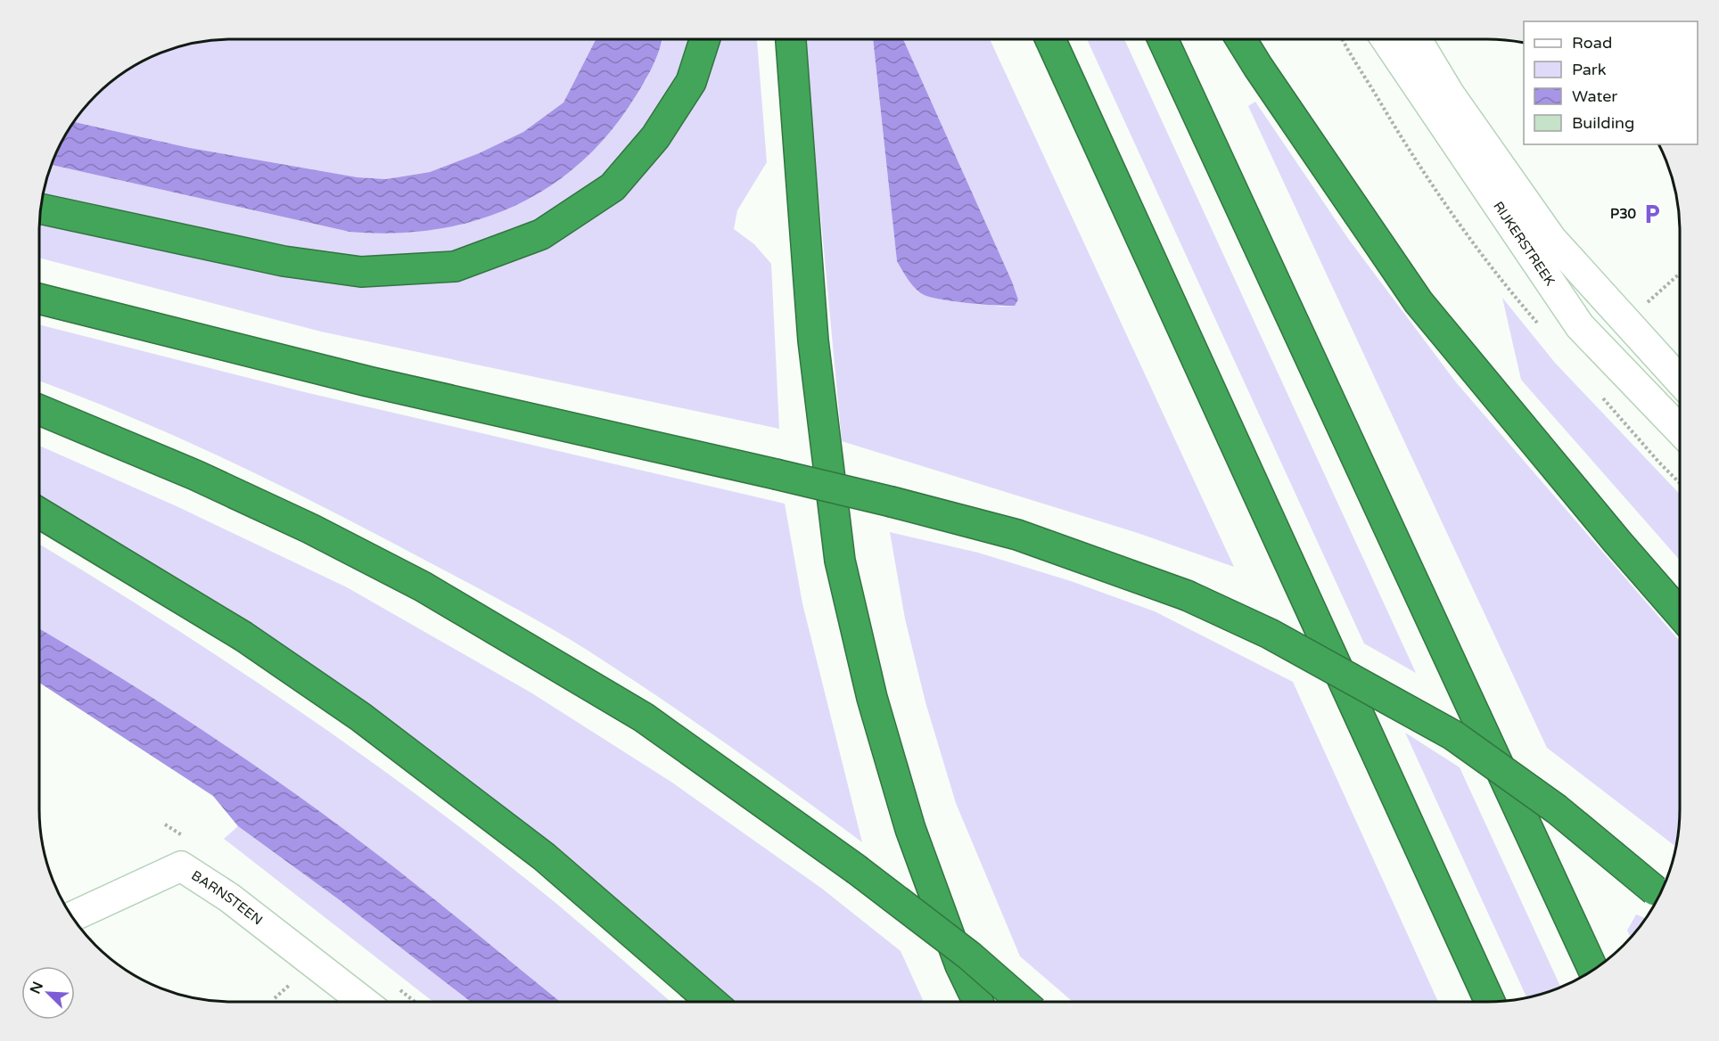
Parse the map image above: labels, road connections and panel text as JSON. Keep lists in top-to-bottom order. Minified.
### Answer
{"streets":{"street":["RIJKERSTREEK","BARNSTEEN"]},"places":{"parking":["P30"]},"legend":["Road","Park","Water","Building"],"north":"top left"}
